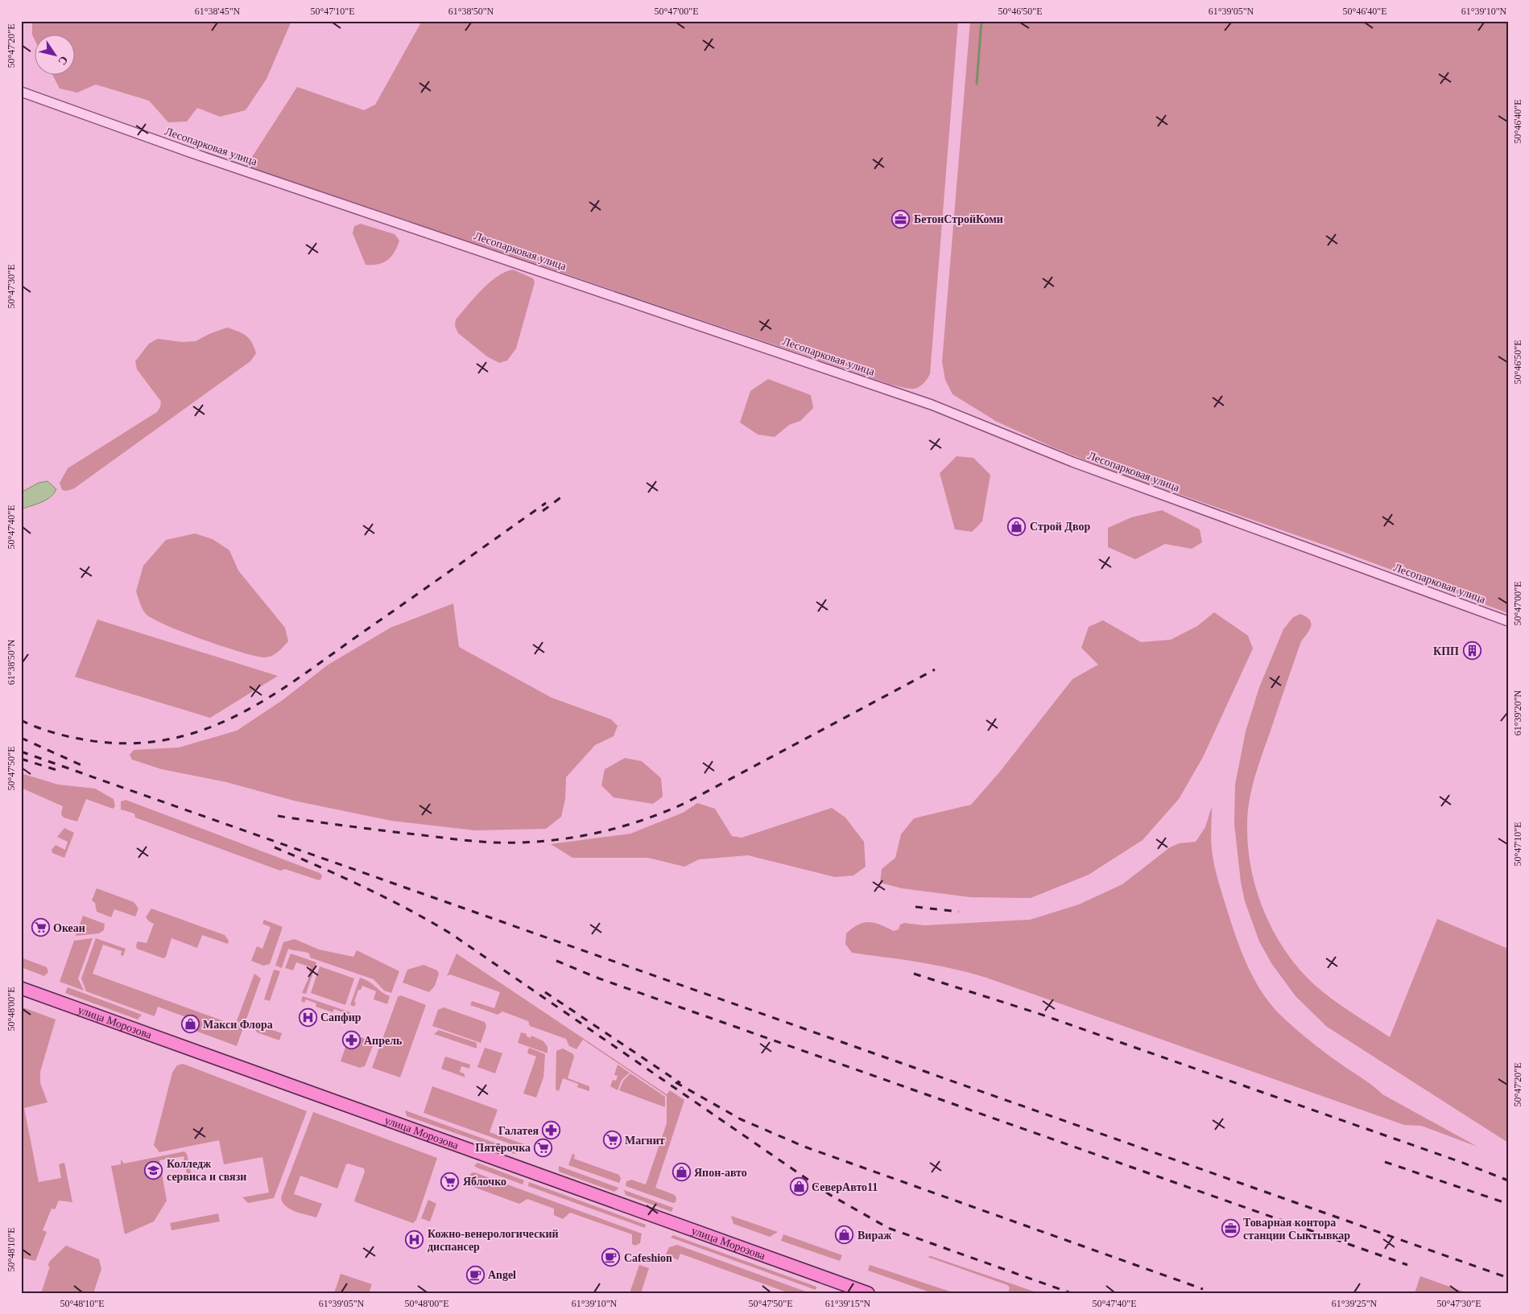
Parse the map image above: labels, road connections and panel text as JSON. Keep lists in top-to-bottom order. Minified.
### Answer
{"streets":{"main road":["улица Морозова"],"street":["Лесопарковая улица"]},"places":{"office":["БетонСтройКоми","Товарная контора станции Сыктывкар"],"shop":["Строй Двор","Макси Флора","Япон-авто","СеверАвто11","Вираж"],"building":["КПП"],"supermarket":["Океан","Магнит","Пятёрочка","Яблочко"],"hospital":["Сапфир","Кожно-венерологический диспансер"],"pharmacy":["Апрель","Галатея"],"school or university":["Колледж сервиса и связи"],"cafe":["Cafeshion","Angel"]},"north":"bottom right","coordinates":["61°38'45\"N","50°47'10\"E","61°38'50\"N","50°47'00\"E","50°46'50\"E","61°39'05\"N","50°46'40\"E","61°39'10\"N","50°47'20\"E","50°47'30\"E","50°47'40\"E","61°39'20\"N","50°47'50\"E","50°48'00\"E","50°48'10\"E","61°39'15\"N","61°39'25\"N"]}
